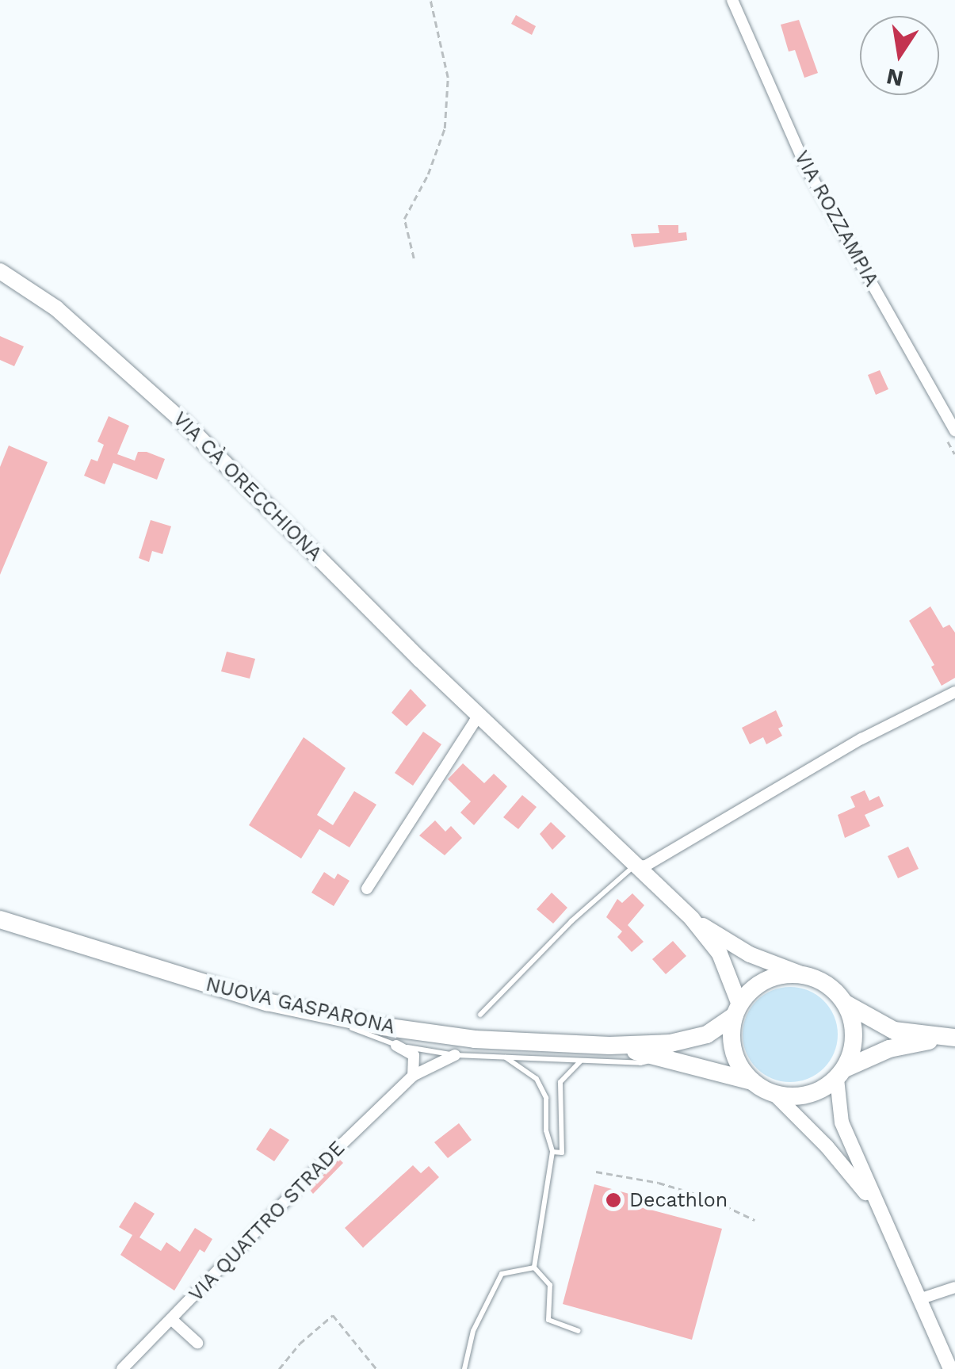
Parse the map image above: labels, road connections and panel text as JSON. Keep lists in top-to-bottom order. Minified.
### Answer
{"streets":{"main road":["VIA CÀ ORECCHIONA","NUOVA GASPARONA"],"street":["VIA ROZZAMPIA","VIA QUATTRO STRADE"]},"crossings":[["VIA CÀ ORECCHIONA","NUOVA GASPARONA"]],"places":["Decathlon"],"north":"bottom"}
